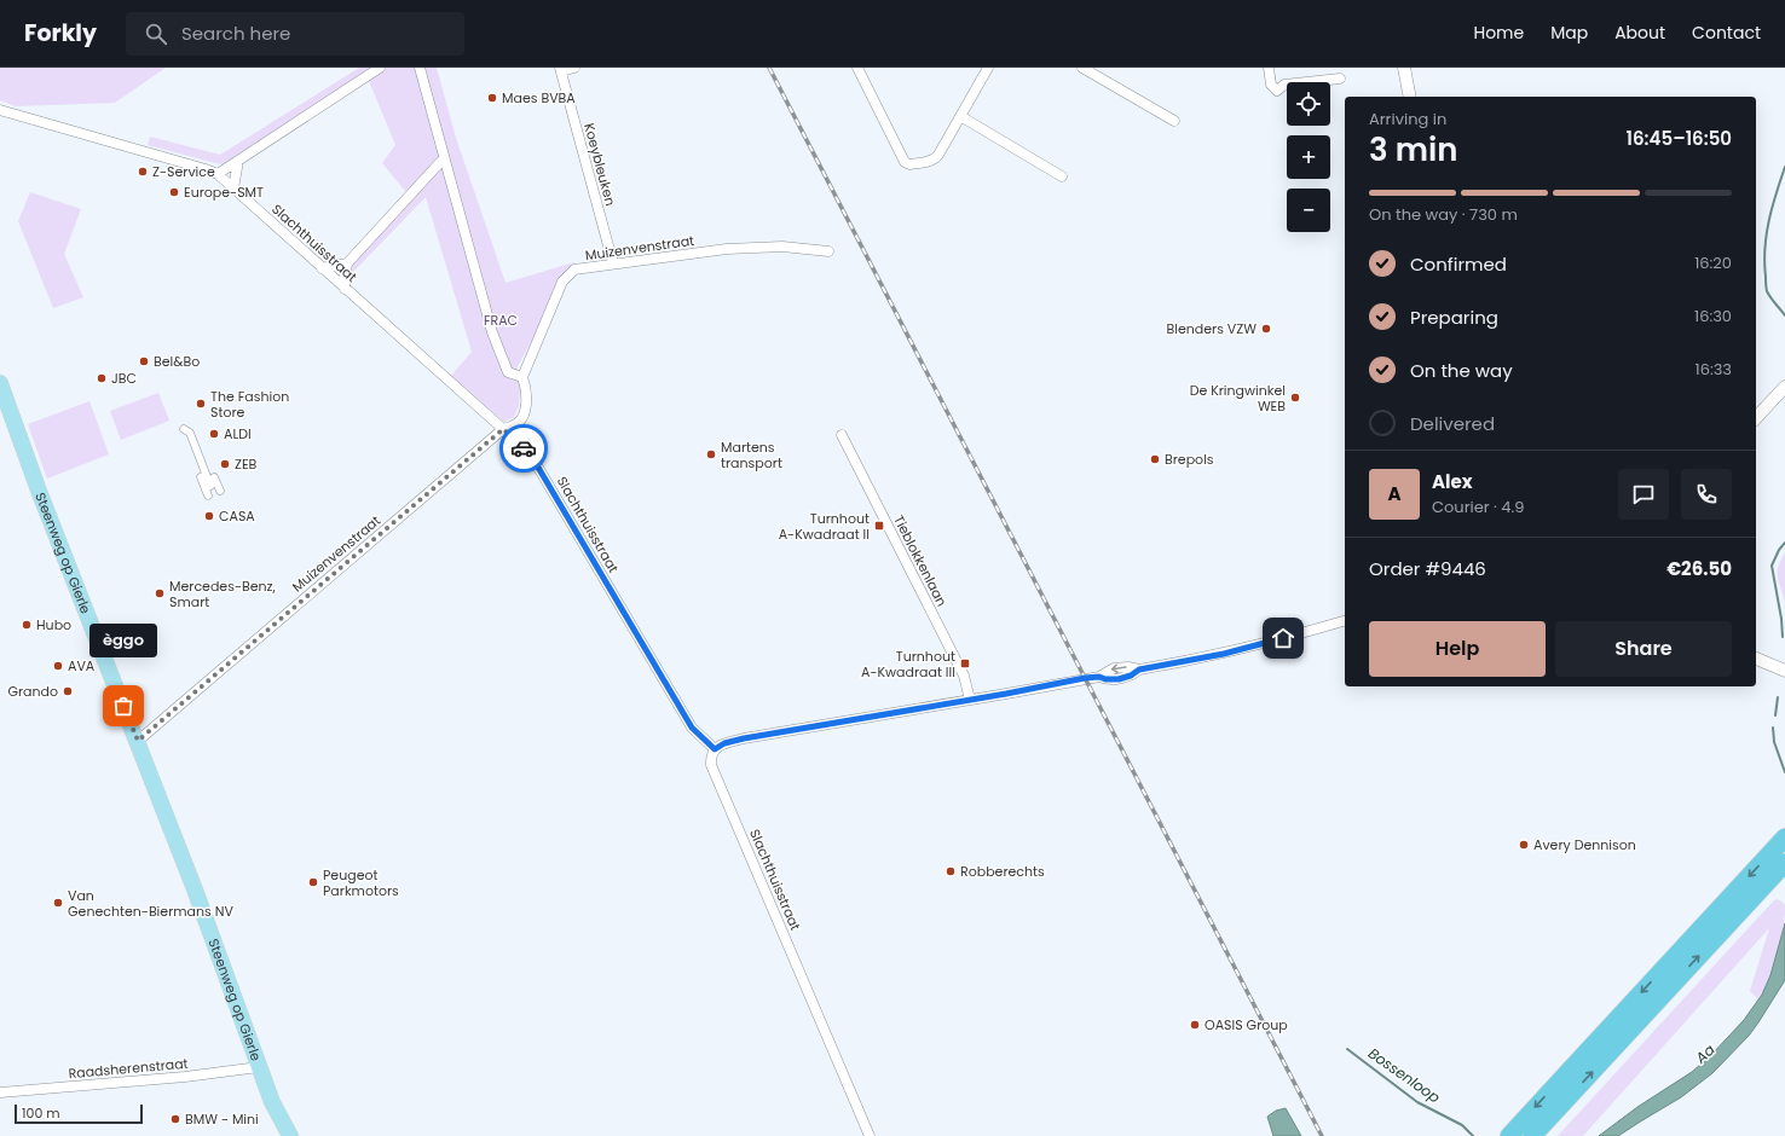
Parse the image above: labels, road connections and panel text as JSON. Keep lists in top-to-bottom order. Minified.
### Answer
{"streets":{"main road":["Steenweg op Gierle"],"street":["Koeybleuken","Slachthuisstraat","Muizenvenstraat","Tieblokkenlaan","Raadsherenstraat"]},"crossings":[["Koeybleuken","Muizenvenstraat"],["Slachthuisstraat","Muizenvenstraat"],["Muizenvenstraat","Steenweg op Gierle"],["Steenweg op Gierle","Raadsherenstraat"]],"water":["Aa","Bossenloop"],"parks":["FRAC"],"places":{"other":["Maes BVBA","Z-Service","Europe-SMT","Blenders VZW","Bel&Bo","JBC","De Kringwinkel WEB","The Fashion Store","ALDI","Martens transport","Brepols","ZEB","CASA","Mercedes-Benz, Smart","Hubo","AVA","Grando","èggo","Avery Dennison","Robberechts","Peugeot Parkmotors","Van Genechten-Biermans NV","OASIS Group","BMW - Mini"],"transit":["Turnhout A-Kwadraat II","Turnhout A-Kwadraat III"]},"scale_bar":"100 m","page":{"header":"Forkly","search":"Search here","nav":["Home","Map","About","Contact"],"map_buttons":["+","−"],"heading":["3 min","Arriving in","16:45–16:50"],"panel":["Alex","Courier · 4.9","Order #9446","€26.50"],"bar":"On the way · 730 m","list":[["Confirmed","16:20"],["Preparing","16:30"],["On the way","16:33"],"Delivered"],"round":"A","buttons":["Help","Share"],"bubble":"èggo","scale":"100 m"}}
